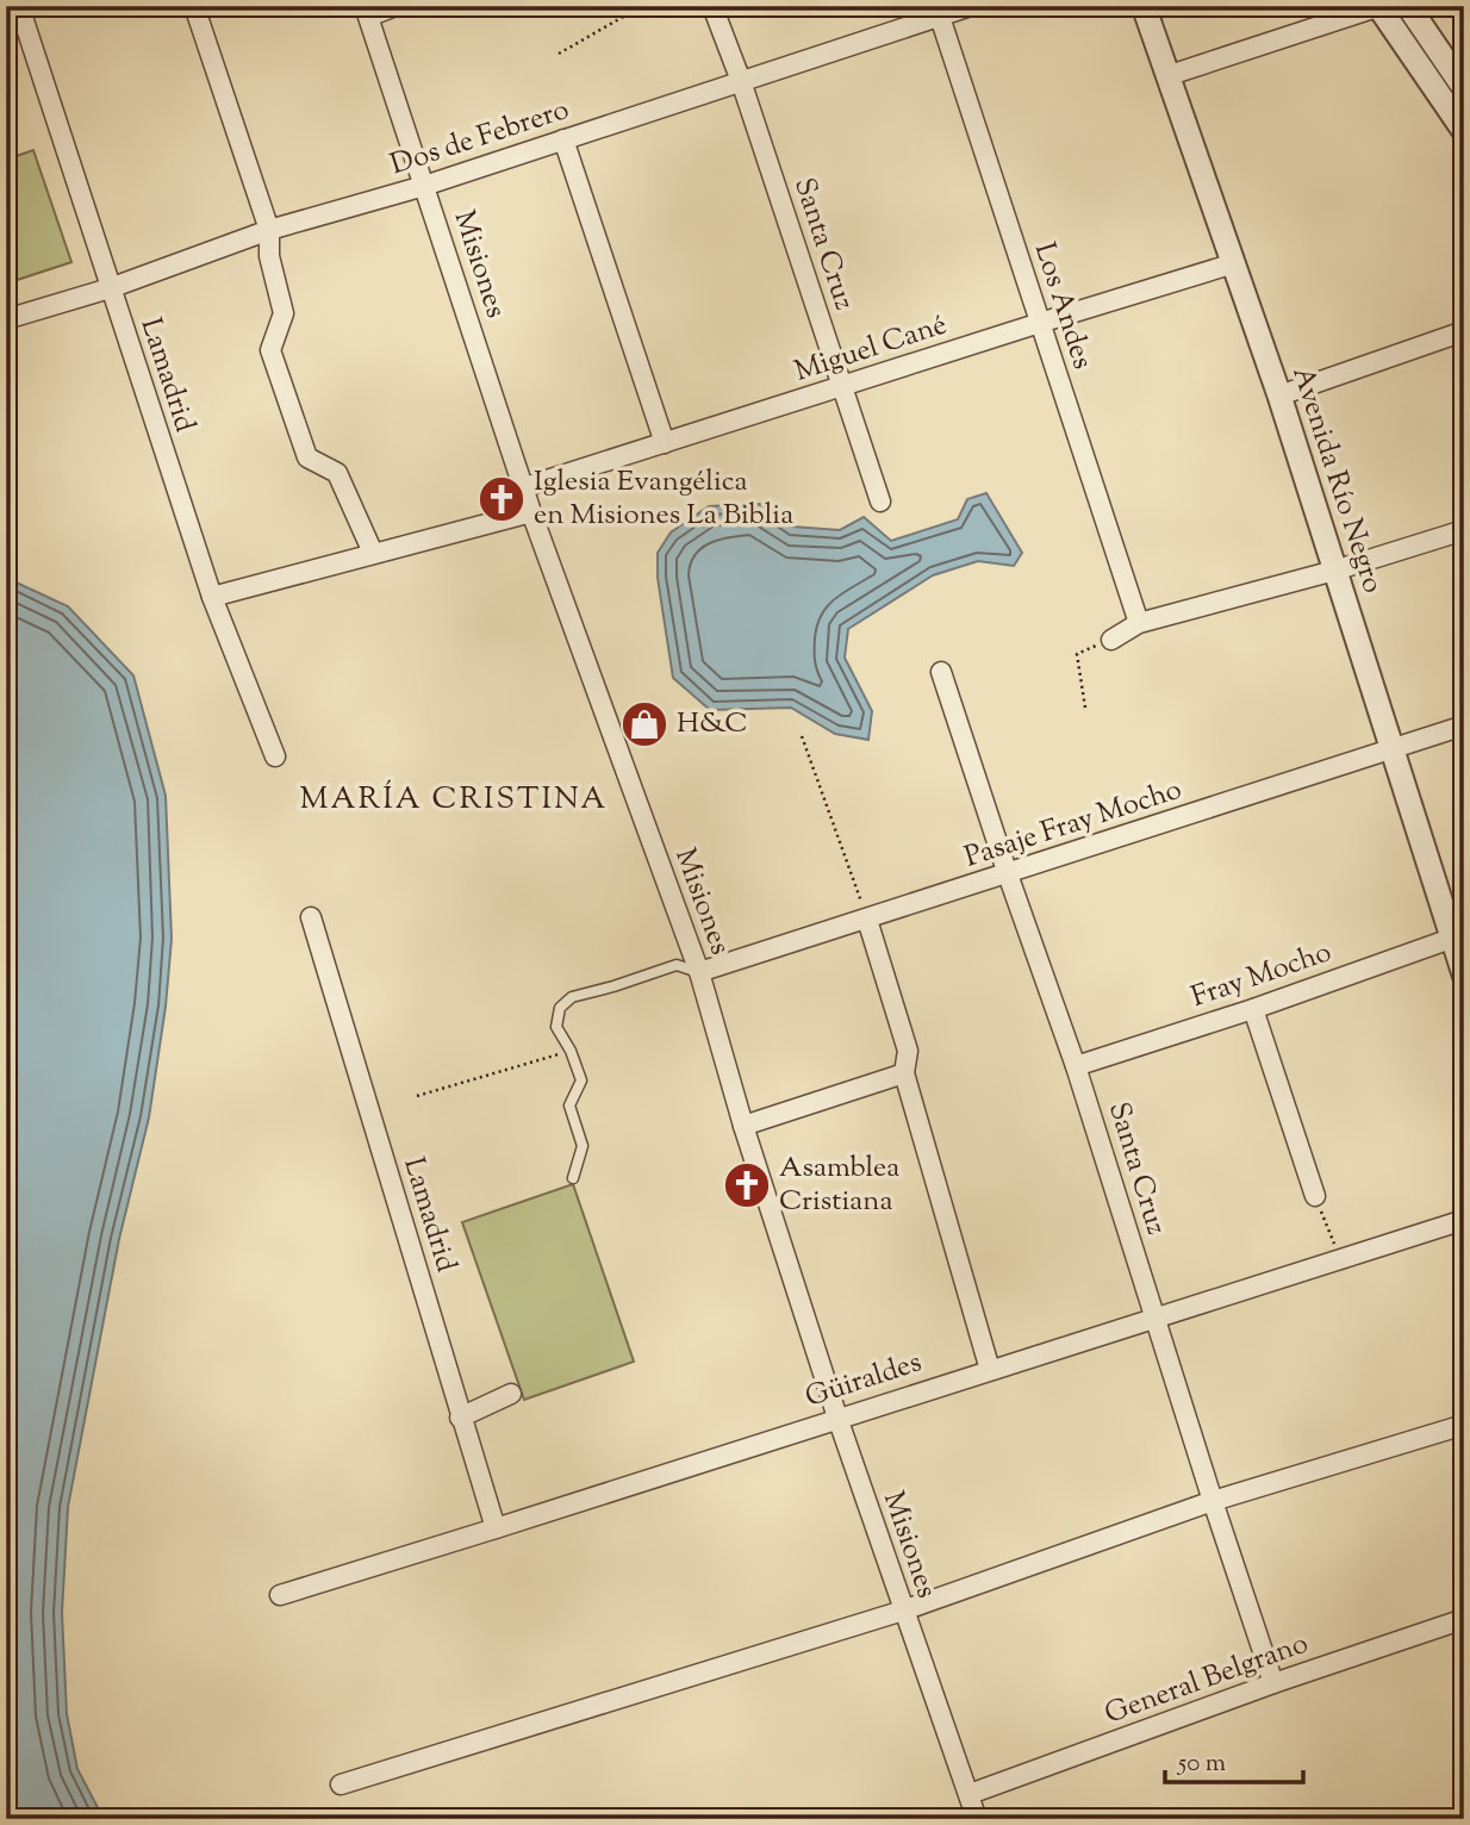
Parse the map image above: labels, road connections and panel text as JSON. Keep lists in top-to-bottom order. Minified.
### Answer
{"streets":{"street":["Dos de Febrero","Santa Cruz","Misiones","Los Andes","Miguel Cané","Lamadrid","Avenida Río Negro","Pasaje Fray Mocho","Fray Mocho","Güiraldes","General Belgrano"]},"crossings":[["Dos de Febrero","Santa Cruz"],["Dos de Febrero","Misiones"],["Dos de Febrero","Los Andes"],["Dos de Febrero","Lamadrid"],["Santa Cruz","Miguel Cané"],["Santa Cruz","Pasaje Fray Mocho"],["Santa Cruz","Fray Mocho"],["Santa Cruz","Güiraldes"],["Santa Cruz","General Belgrano"],["Misiones","Miguel Cané"],["Misiones","Pasaje Fray Mocho"],["Misiones","Güiraldes"],["Misiones","General Belgrano"],["Los Andes","Miguel Cané"],["Miguel Cané","Avenida Río Negro"],["Lamadrid","Güiraldes"],["Avenida Río Negro","Pasaje Fray Mocho"],["Avenida Río Negro","Fray Mocho"]],"districts":["MARÍA CRISTINA"],"places":{"church":["Iglesia Evangélica en Misiones La Biblia","Asamblea Cristiana"],"shop":["H&C"]},"scale_bar":"50 m"}
